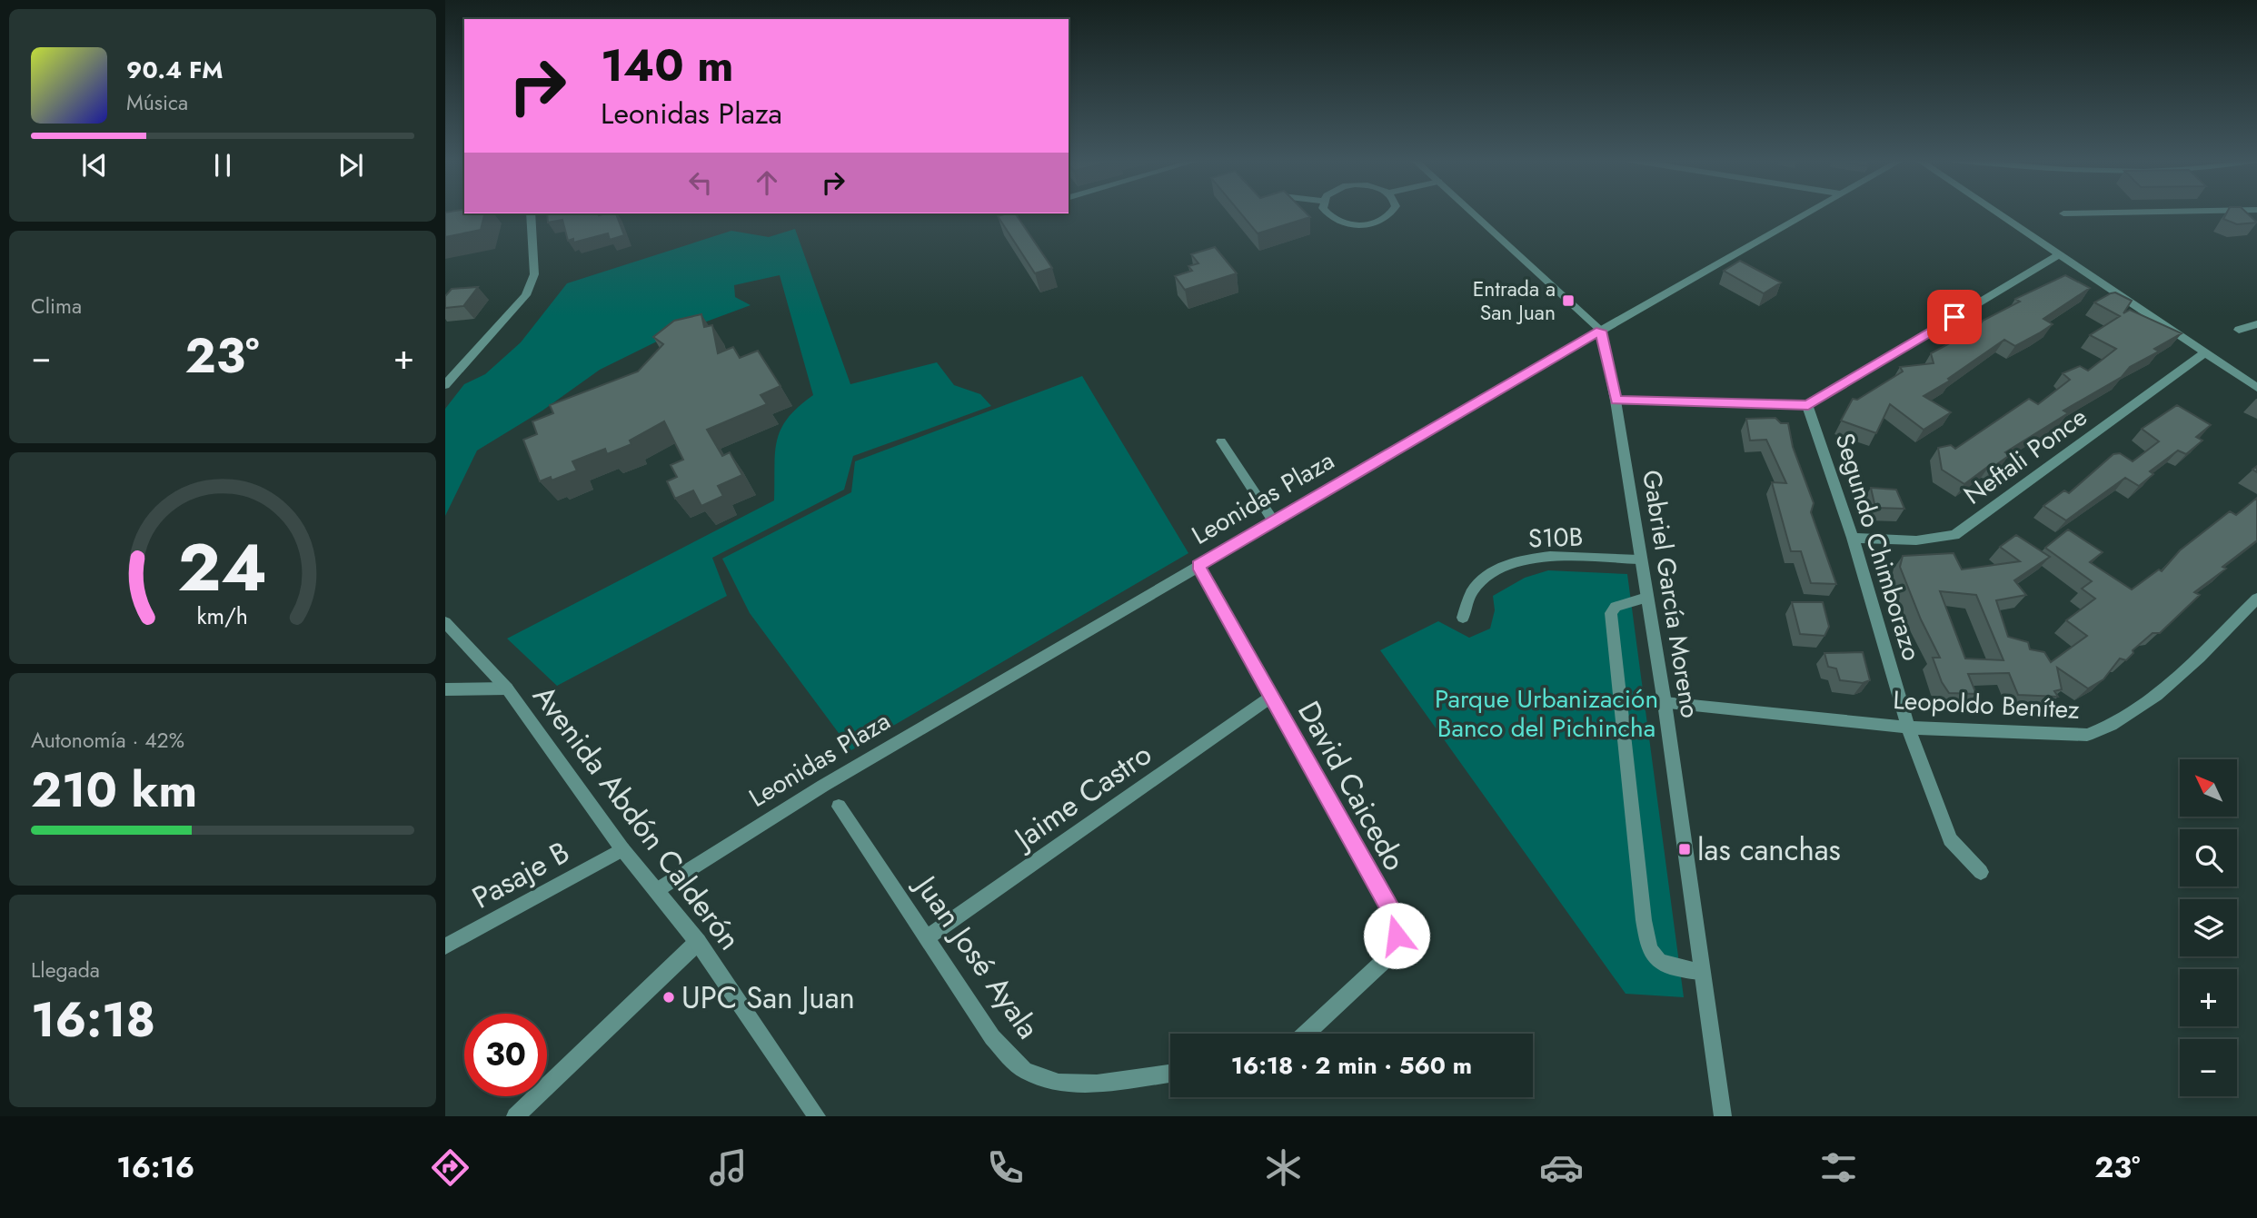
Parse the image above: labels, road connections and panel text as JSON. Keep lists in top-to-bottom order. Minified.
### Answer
{"streets":{"street":["Neftali Ponce","Leonidas Plaza","S10B","Segundo Chimborazo","Gabriel García Moreno","Leopoldo Benítez","David Caicedo","Jaime Castro","Avenida Abdón Calderón","Pasaje B","Juan José Ayala"]},"crossings":[["Neftali Ponce","Segundo Chimborazo"],["Leonidas Plaza","Gabriel García Moreno"],["Leonidas Plaza","David Caicedo"],["Leonidas Plaza","Avenida Abdón Calderón"],["S10B","Gabriel García Moreno"],["Segundo Chimborazo","Leopoldo Benítez"],["Gabriel García Moreno","Leopoldo Benítez"],["David Caicedo","Jaime Castro"],["Jaime Castro","Juan José Ayala"],["Avenida Abdón Calderón","Pasaje B"]],"parks":["Parque Urbanización Banco del Pichincha"],"places":{"transit":["Entrada a San Juan","las canchas"],"other":["UPC San Juan"]},"north":"top left","page":{"turn":["140 m","Leonidas Plaza"],"song":["90.4 FM","Música"],"tile":["Clima",["Autonomía · 42%","210 km"],["Llegada","16:18"]],"heat":["−","23°","+"],"map_buttons":["+","−"],"limit":"30","trip":"16:18 · 2 min · 560 m","tabs":["16:16","23°"],"gauge":["24","km/h"]}}
